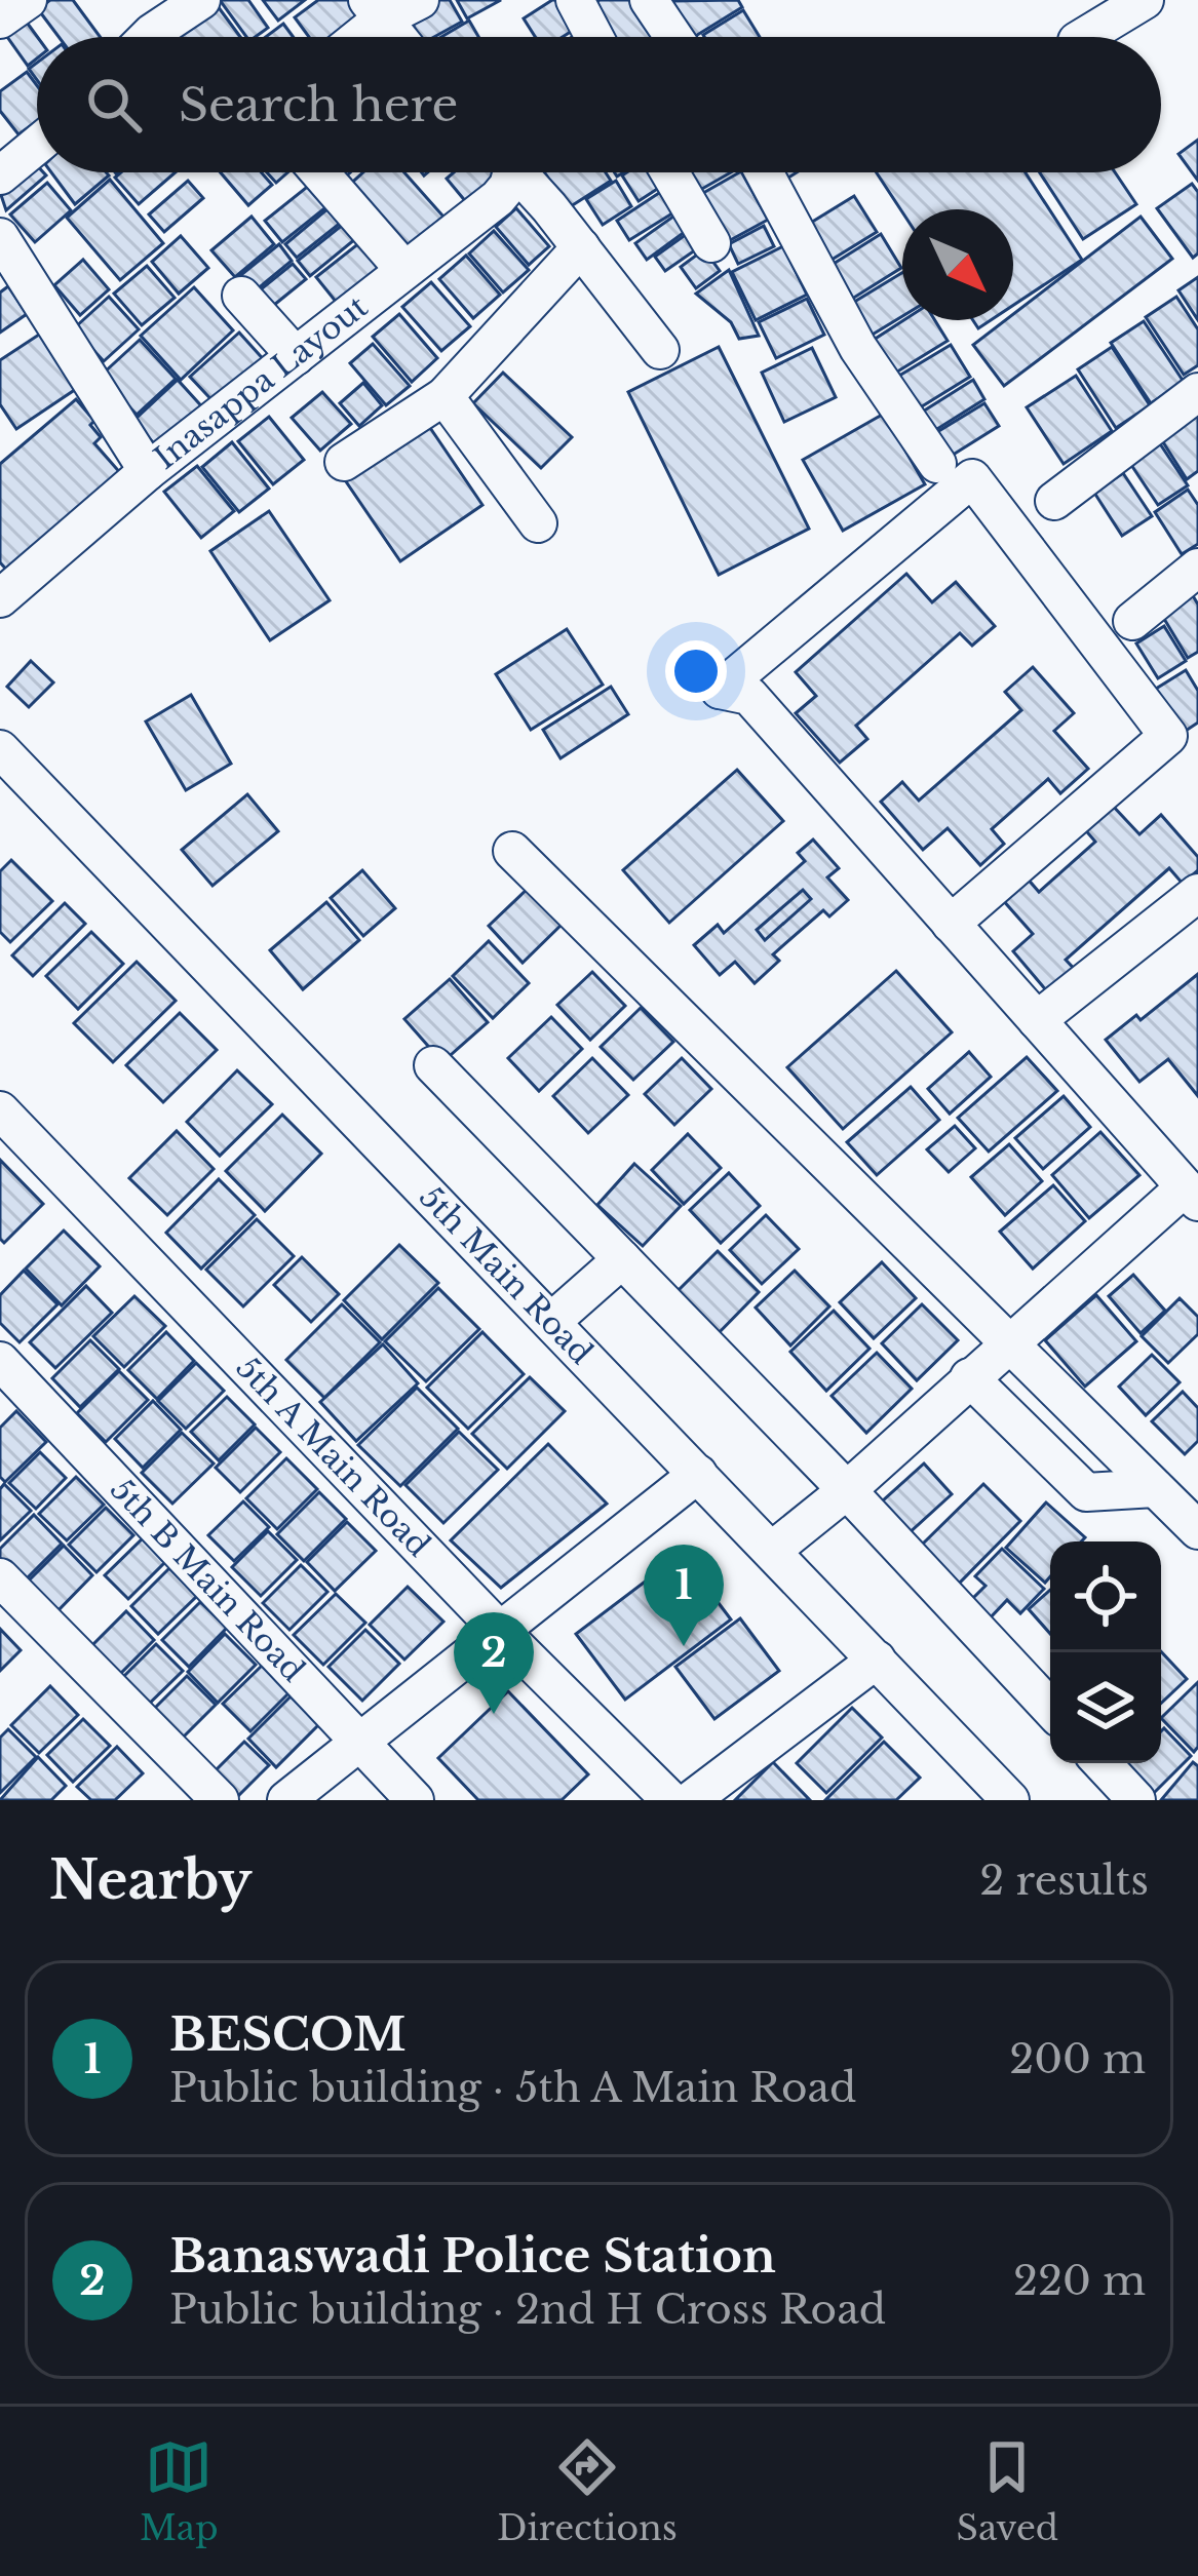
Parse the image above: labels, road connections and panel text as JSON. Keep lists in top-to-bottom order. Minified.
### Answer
{"streets":{"street":["Inasappa Layout","5th Main Road","5th A Main Road","5th B Main Road"]},"north":"bottom right","page":{"search":"Search here","pins":["1","2"],"heading":["Nearby","2 results"],"list":[{"mark":"1","name":"BESCOM","note":"Public building · 5th A Main Road","value":"200 m"},{"mark":"2","name":"Banaswadi Police Station","note":"Public building · 2nd H Cross Road","value":"220 m"}],"nav":["Map","Directions","Saved"]}}
